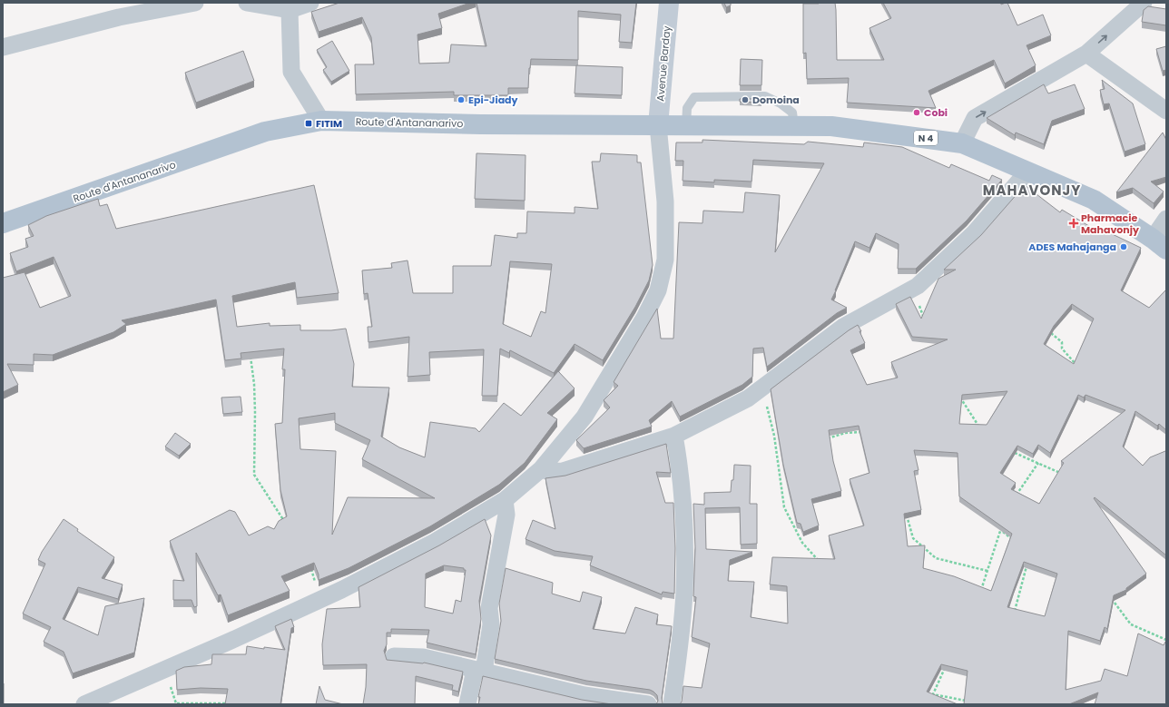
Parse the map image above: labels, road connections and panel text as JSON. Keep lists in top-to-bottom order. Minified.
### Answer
{"streets":{"main road":["Avenue Barday","Route d'Antananarivo","N 4"]},"crossings":[["Avenue Barday","Route d'Antananarivo"],["Avenue Barday","N 4"],["Route d'Antananarivo","N 4"]],"districts":["MAHAVONJY"],"places":{"other":["Epi-Jiady","Domoina","Cobi","ADES Mahajanga"],"transit":["FITIM"],"health":["Pharmacie Mahavonjy"]}}
